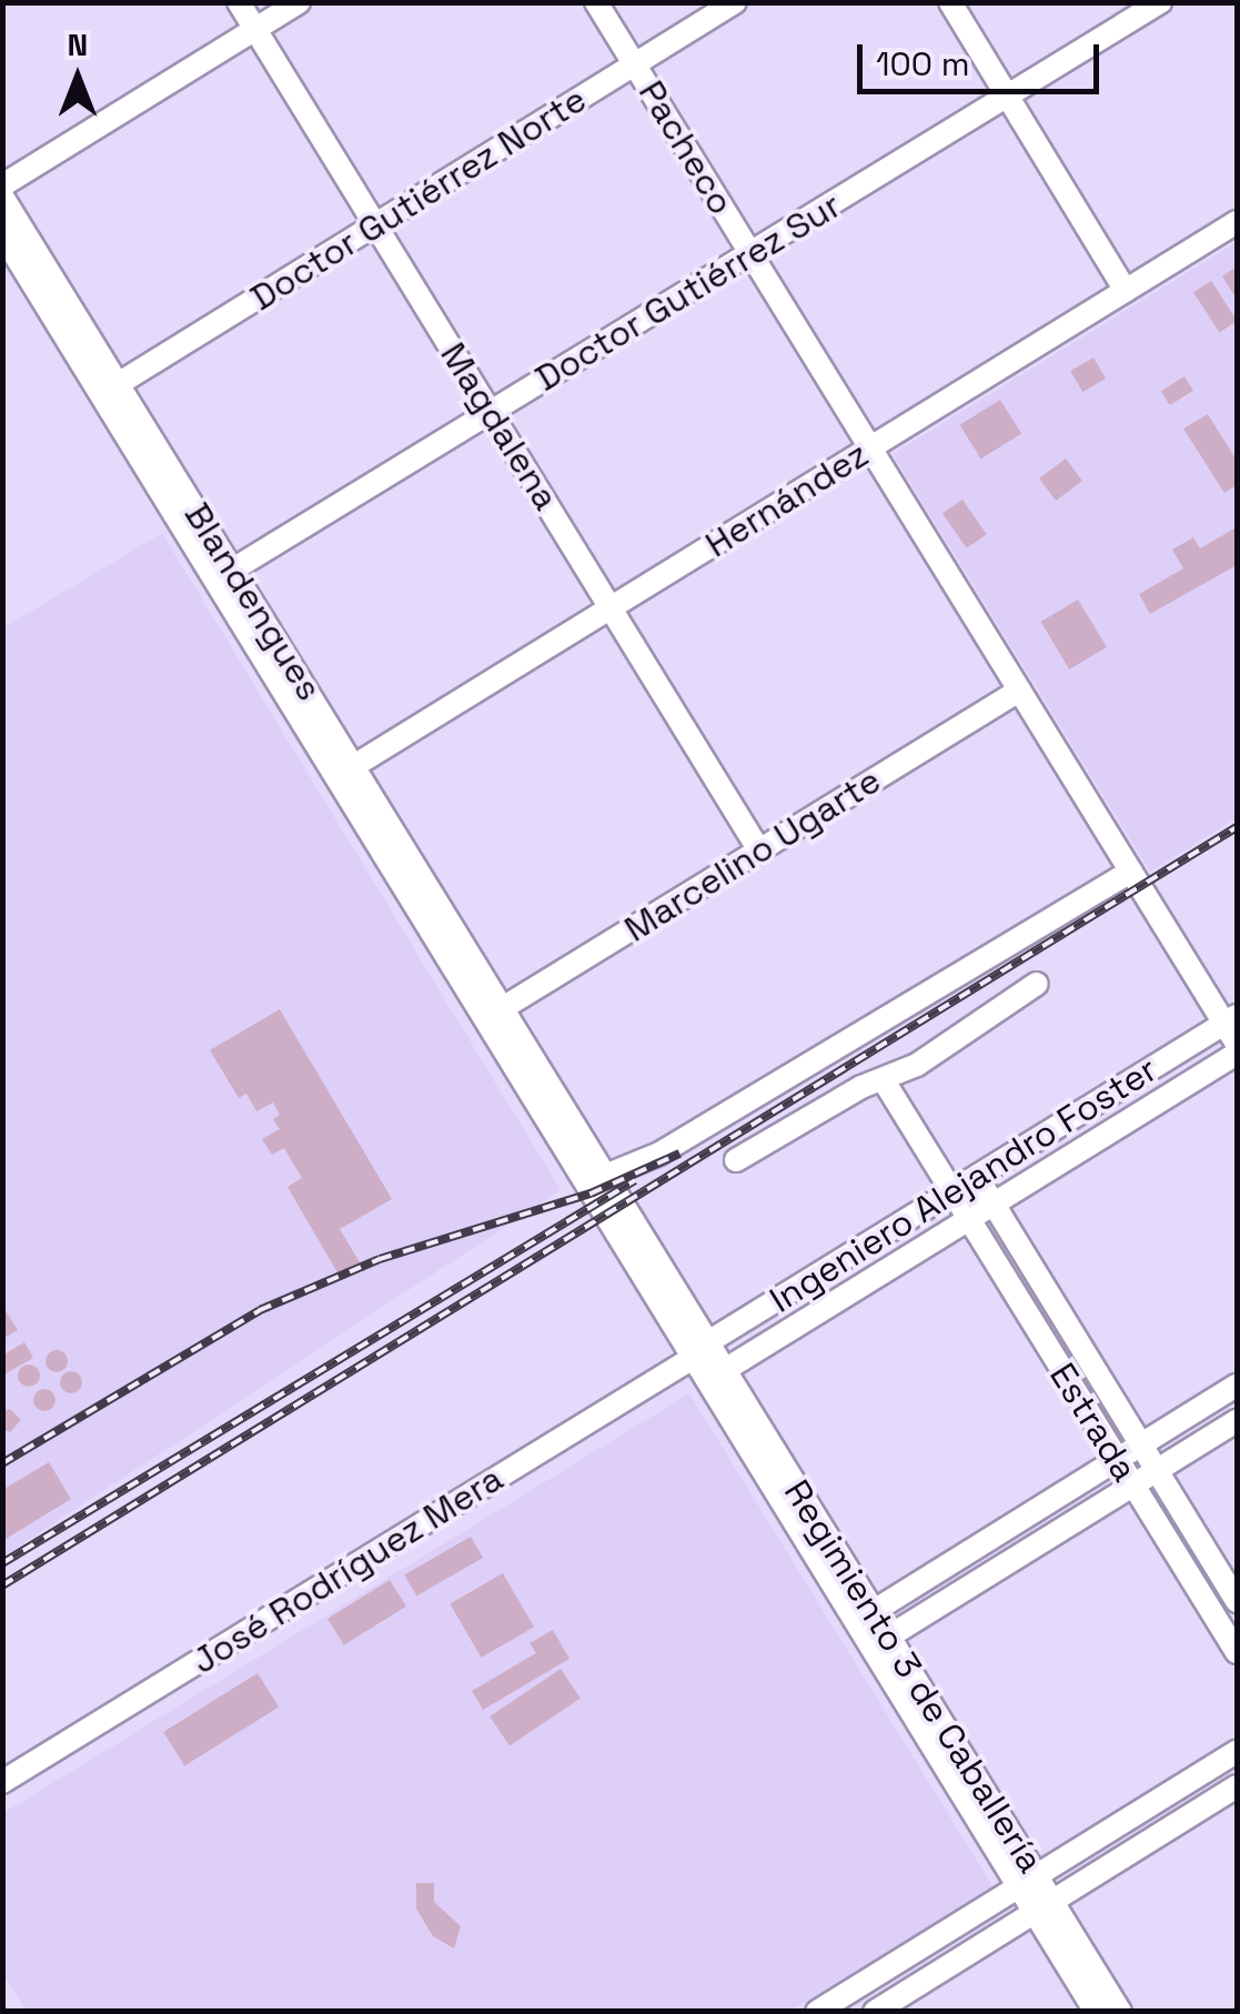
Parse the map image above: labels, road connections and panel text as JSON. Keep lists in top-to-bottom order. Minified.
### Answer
{"streets":{"street":["Pacheco","Doctor Gutiérrez Norte","Doctor Gutiérrez Sur","Magdalena","Hernández","Blandengues","Marcelino Ugarte","Ingeniero Alejandro Foster","Estrada","José Rodríguez Mera","Regimiento 3 de Caballería"]},"crossings":[["Pacheco","Doctor Gutiérrez Norte"],["Pacheco","Doctor Gutiérrez Sur"],["Pacheco","Hernández"],["Pacheco","Marcelino Ugarte"],["Pacheco","Ingeniero Alejandro Foster"],["Doctor Gutiérrez Norte","Magdalena"],["Doctor Gutiérrez Norte","Blandengues"],["Doctor Gutiérrez Sur","Magdalena"],["Doctor Gutiérrez Sur","Blandengues"],["Magdalena","Hernández"],["Magdalena","Marcelino Ugarte"],["Hernández","Blandengues"],["Blandengues","Marcelino Ugarte"],["Ingeniero Alejandro Foster","Estrada"],["Ingeniero Alejandro Foster","José Rodríguez Mera"],["Ingeniero Alejandro Foster","Regimiento 3 de Caballería"],["José Rodríguez Mera","Regimiento 3 de Caballería"]],"scale_bar":"100 m","north":"top"}
